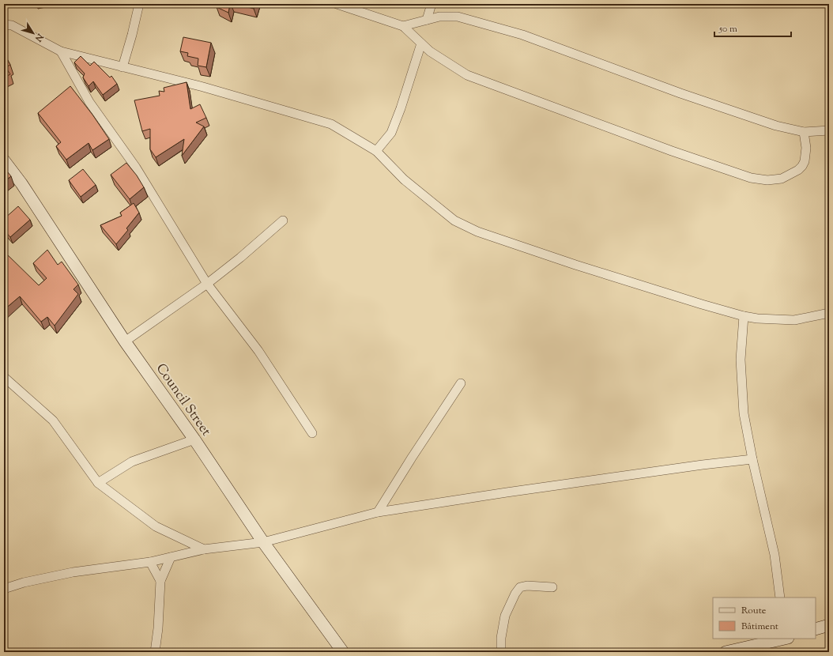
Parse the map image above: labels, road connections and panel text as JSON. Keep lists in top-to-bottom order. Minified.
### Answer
{"streets":{"street":["Council Street"]},"legend":["Route","Bâtiment"],"scale_bar":"50 m","north":"bottom right"}
